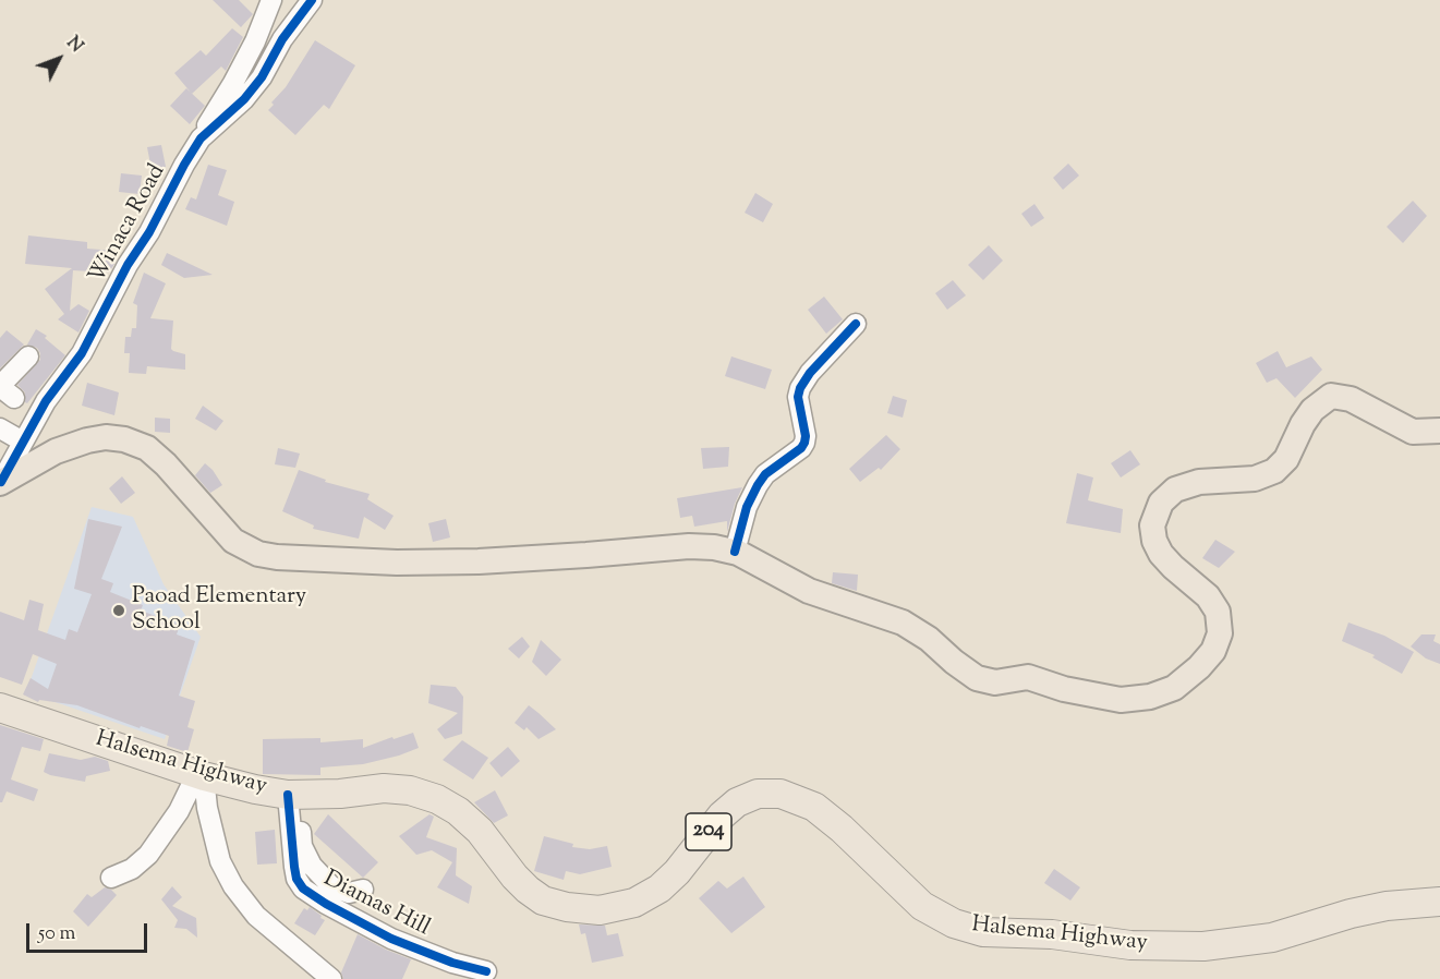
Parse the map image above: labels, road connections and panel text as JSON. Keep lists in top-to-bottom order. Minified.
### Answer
{"streets":{"highway":["Halsema Highway","204"],"street":["Winaca Road","Diamas Hill"]},"crossings":[["Halsema Highway","Diamas Hill"]],"places":["Paoad Elementary School"],"scale_bar":"50 m","north":"top right"}
